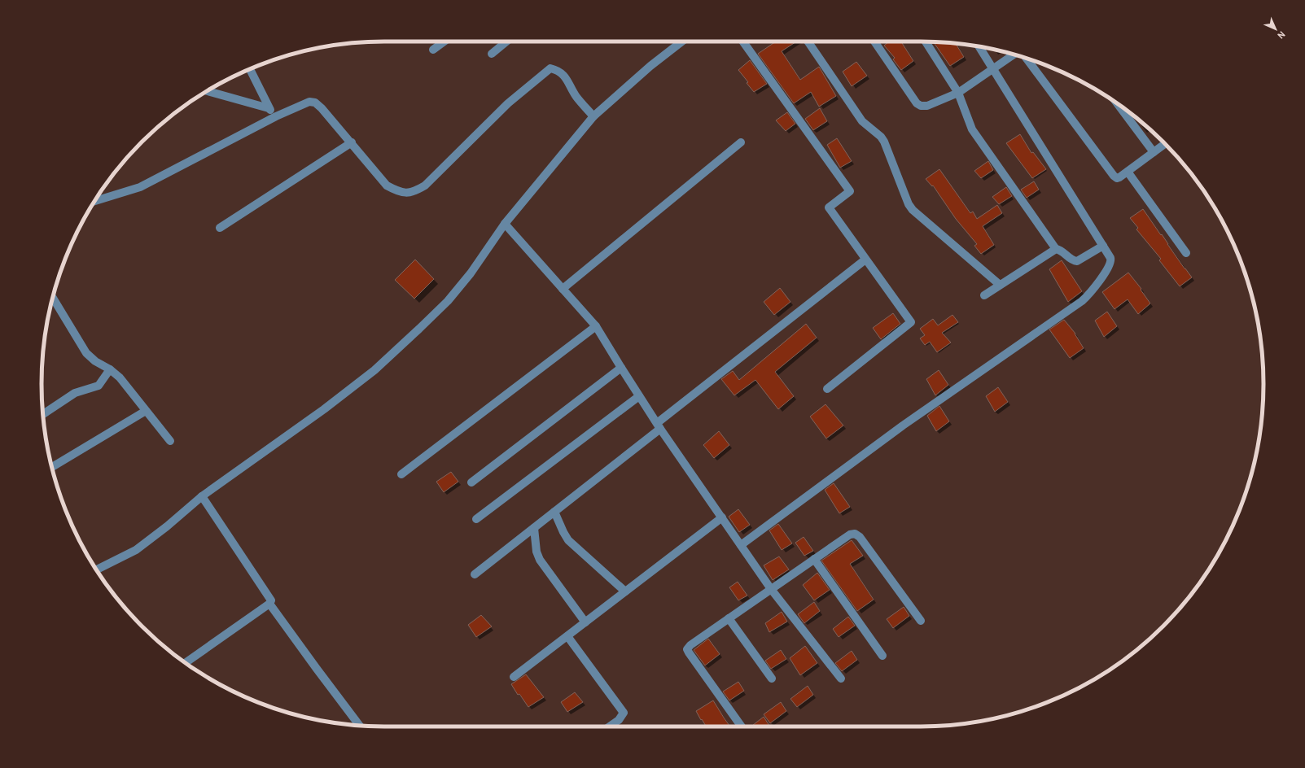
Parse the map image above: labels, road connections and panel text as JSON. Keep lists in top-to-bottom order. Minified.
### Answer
{"north":"bottom right"}
